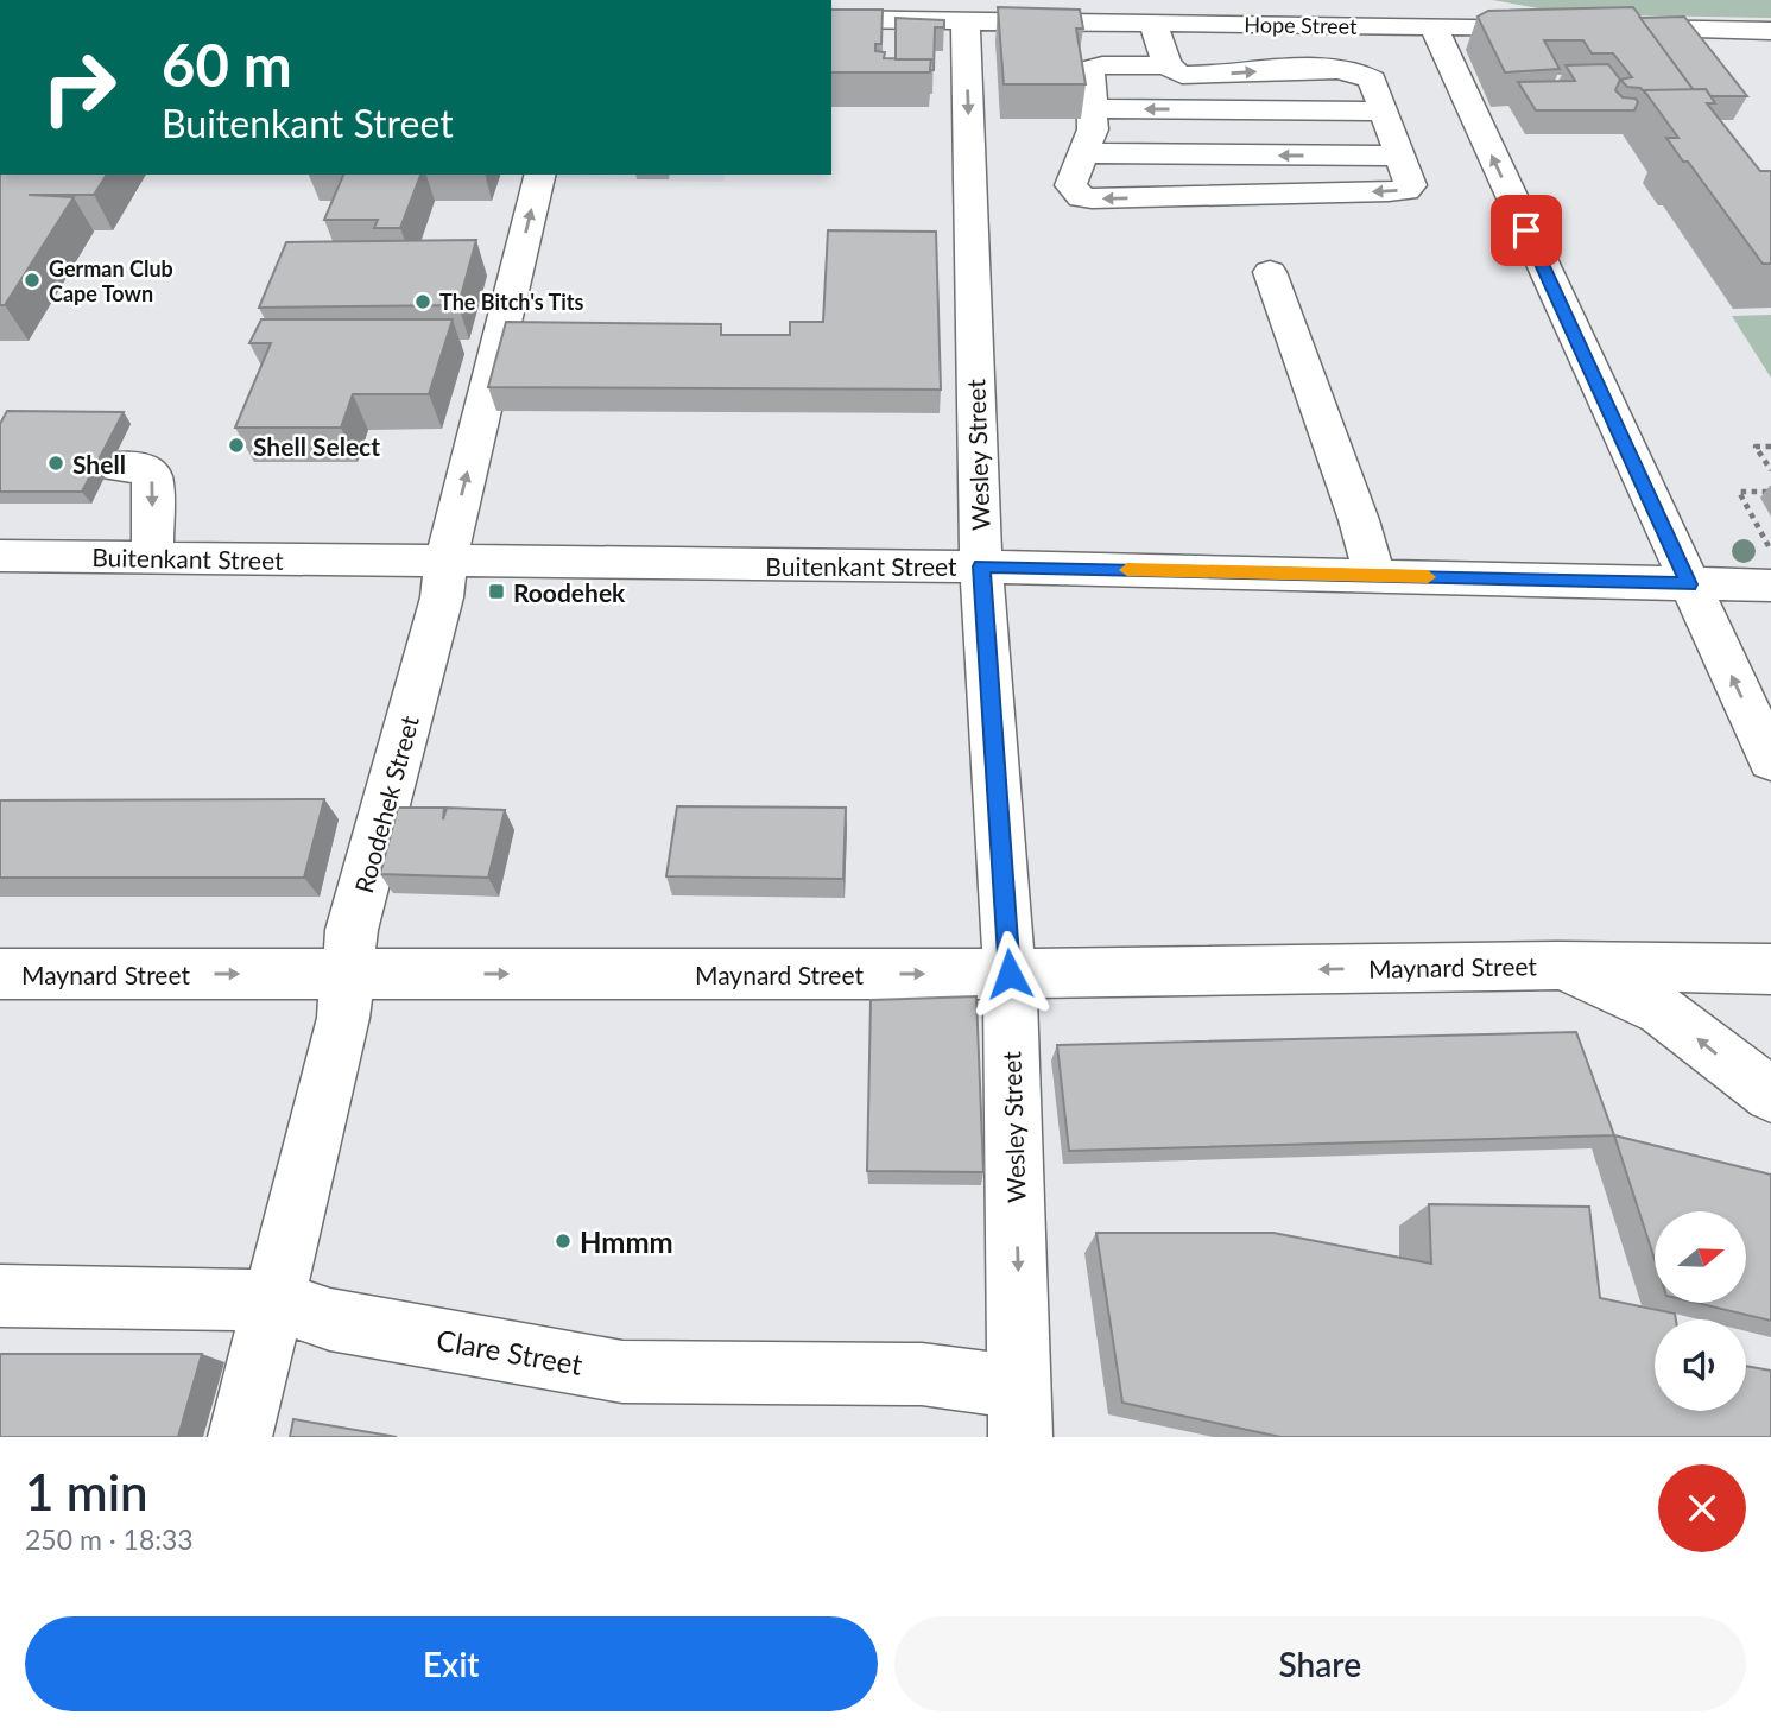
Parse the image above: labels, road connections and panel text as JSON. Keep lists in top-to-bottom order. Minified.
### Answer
{"streets":{"street":["Hope Street","Wesley Street","Buitenkant Street","Roodehek Street","Maynard Street","Clare Street"]},"crossings":[["Hope Street","Wesley Street"],["Wesley Street","Buitenkant Street"],["Wesley Street","Maynard Street"],["Wesley Street","Clare Street"],["Buitenkant Street","Roodehek Street"],["Roodehek Street","Maynard Street"],["Roodehek Street","Clare Street"]],"places":{"other":["German Club Cape Town","The Bitch's Tits","Shell Select","Shell","Hmmm"],"transit":["Roodehek"]},"north":"right","page":{"turn":["60 m","Buitenkant Street"],"heading":["1 min","250 m · 18:33"],"buttons":["Exit","Share"]}}
